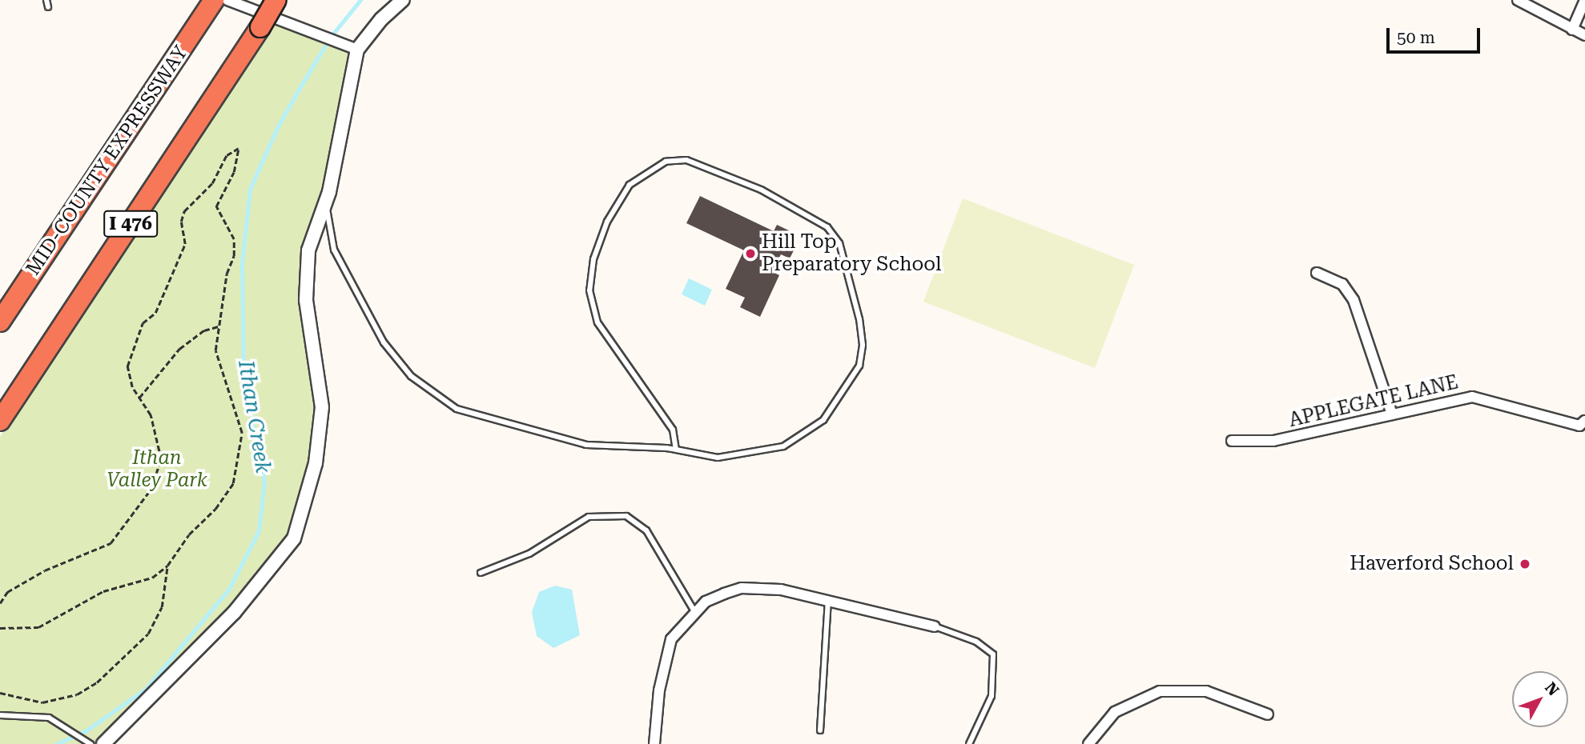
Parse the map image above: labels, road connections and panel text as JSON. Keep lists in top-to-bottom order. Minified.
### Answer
{"streets":{"highway":["MID-COUNTY EXPRESSWAY","I 476"],"street":["APPLEGATE LANE"]},"water":["Ithan Creek"],"parks":["Ithan Valley Park"],"places":["Hill Top Preparatory School","Haverford School"],"scale_bar":"50 m","north":"top right"}
